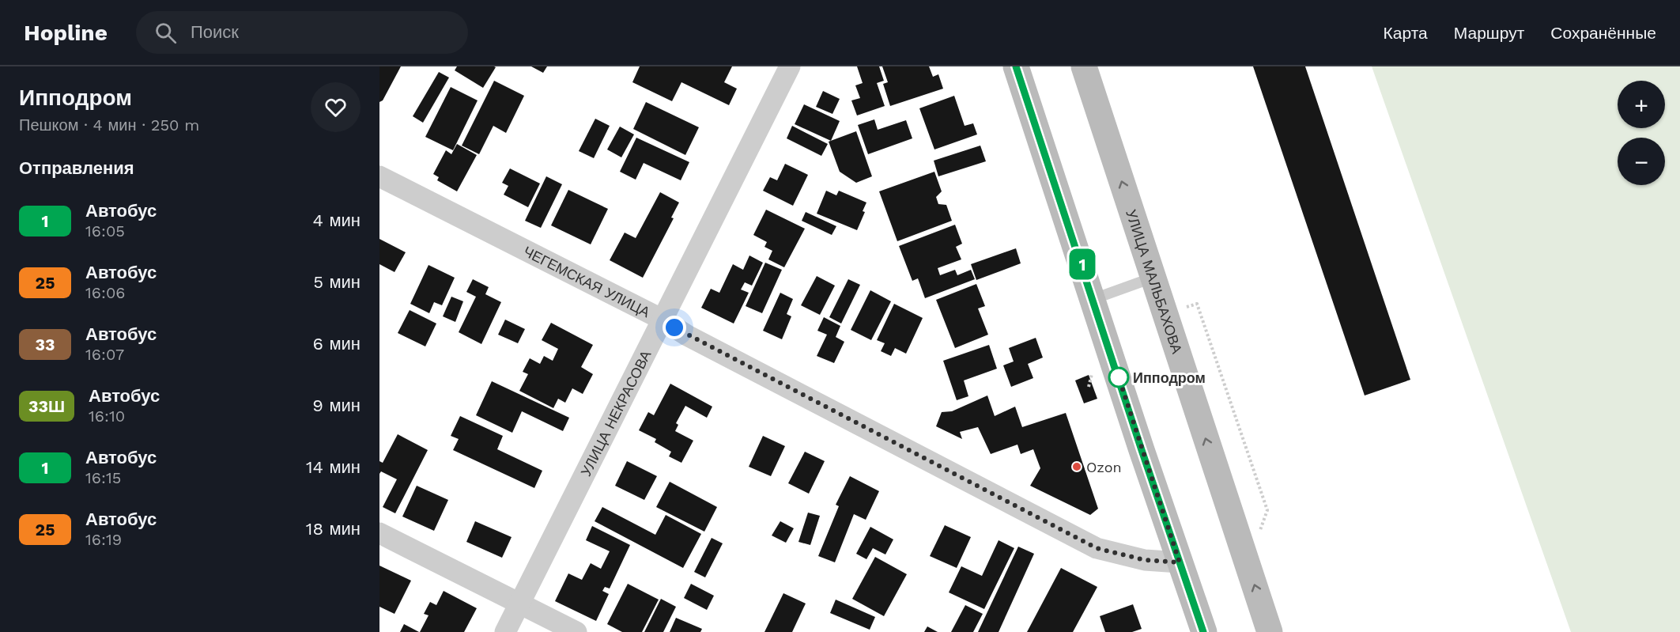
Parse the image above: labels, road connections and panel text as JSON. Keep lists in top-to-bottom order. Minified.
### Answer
{"streets":{"main road":["УЛИЦА МАЛЬБАХОВА"],"street":["ЧЕГЕМСКАЯ УЛИЦА","УЛИЦА НЕКРАСОВА"]},"crossings":[["ЧЕГЕМСКАЯ УЛИЦА","УЛИЦА НЕКРАСОВА"]],"places":["Ипподром","Ozon"],"lines":["bus line 1"],"page":{"header":"Hopline","search":"Поиск","nav":["Карта","Маршрут","Сохранённые"],"heading":[["Ипподром","Пешком · 4 мин · 250 m"],"Отправления"],"on_map":"1","map_buttons":["+","−"],"list":[{"mark":"1","name":"Автобус","note":"16:05","value":"4 мин"},{"mark":"25","name":"Автобус","note":"16:06","value":"5 мин"},{"mark":"33","name":"Автобус","note":"16:07","value":"6 мин"},{"mark":"33Ш","name":"Автобус","note":"16:10","value":"9 мин"},{"mark":"1","name":"Автобус","note":"16:15","value":"14 мин"},{"mark":"25","name":"Автобус","note":"16:19","value":"18 мин"}]}}
